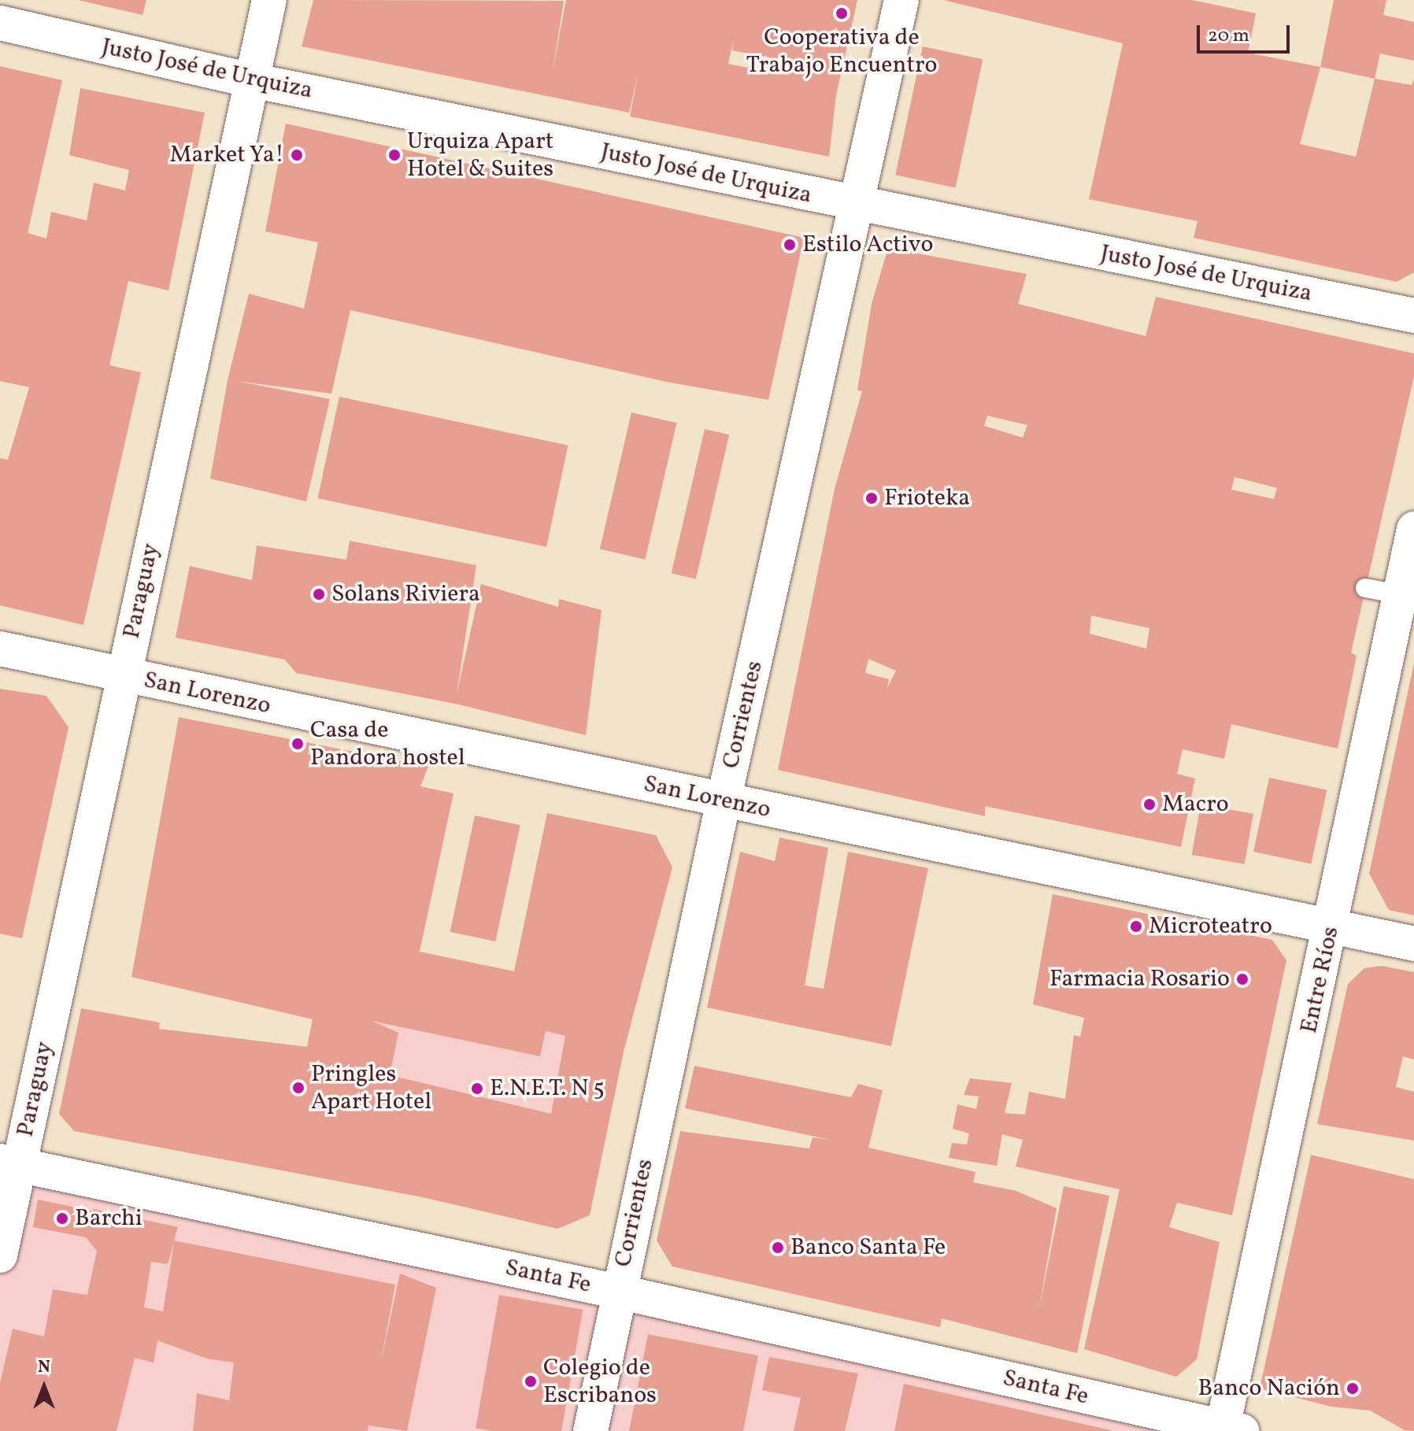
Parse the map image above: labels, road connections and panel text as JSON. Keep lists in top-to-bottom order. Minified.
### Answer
{"streets":{"main road":["Justo José de Urquiza","Paraguay","San Lorenzo","Corrientes","Entre Ríos","Santa Fe"]},"crossings":[["Justo José de Urquiza","Paraguay"],["Justo José de Urquiza","Corrientes"],["Paraguay","San Lorenzo"],["Paraguay","Santa Fe"],["San Lorenzo","Corrientes"],["San Lorenzo","Entre Ríos"],["Corrientes","Santa Fe"],["Entre Ríos","Santa Fe"]],"places":["Cooperativa de Trabajo Encuentro","Market Ya!","Urquiza Apart Hotel & Suites","Estilo Activo","Frioteka","Solans Riviera","Casa de Pandora hostel","Macro","Microteatro","Farmacia Rosario","Pringles Apart Hotel","E.N.E.T. N 5","Barchi","Banco Santa Fe","Colegio de Escribanos","Banco Nación"],"scale_bar":"20 m","north":"top"}
